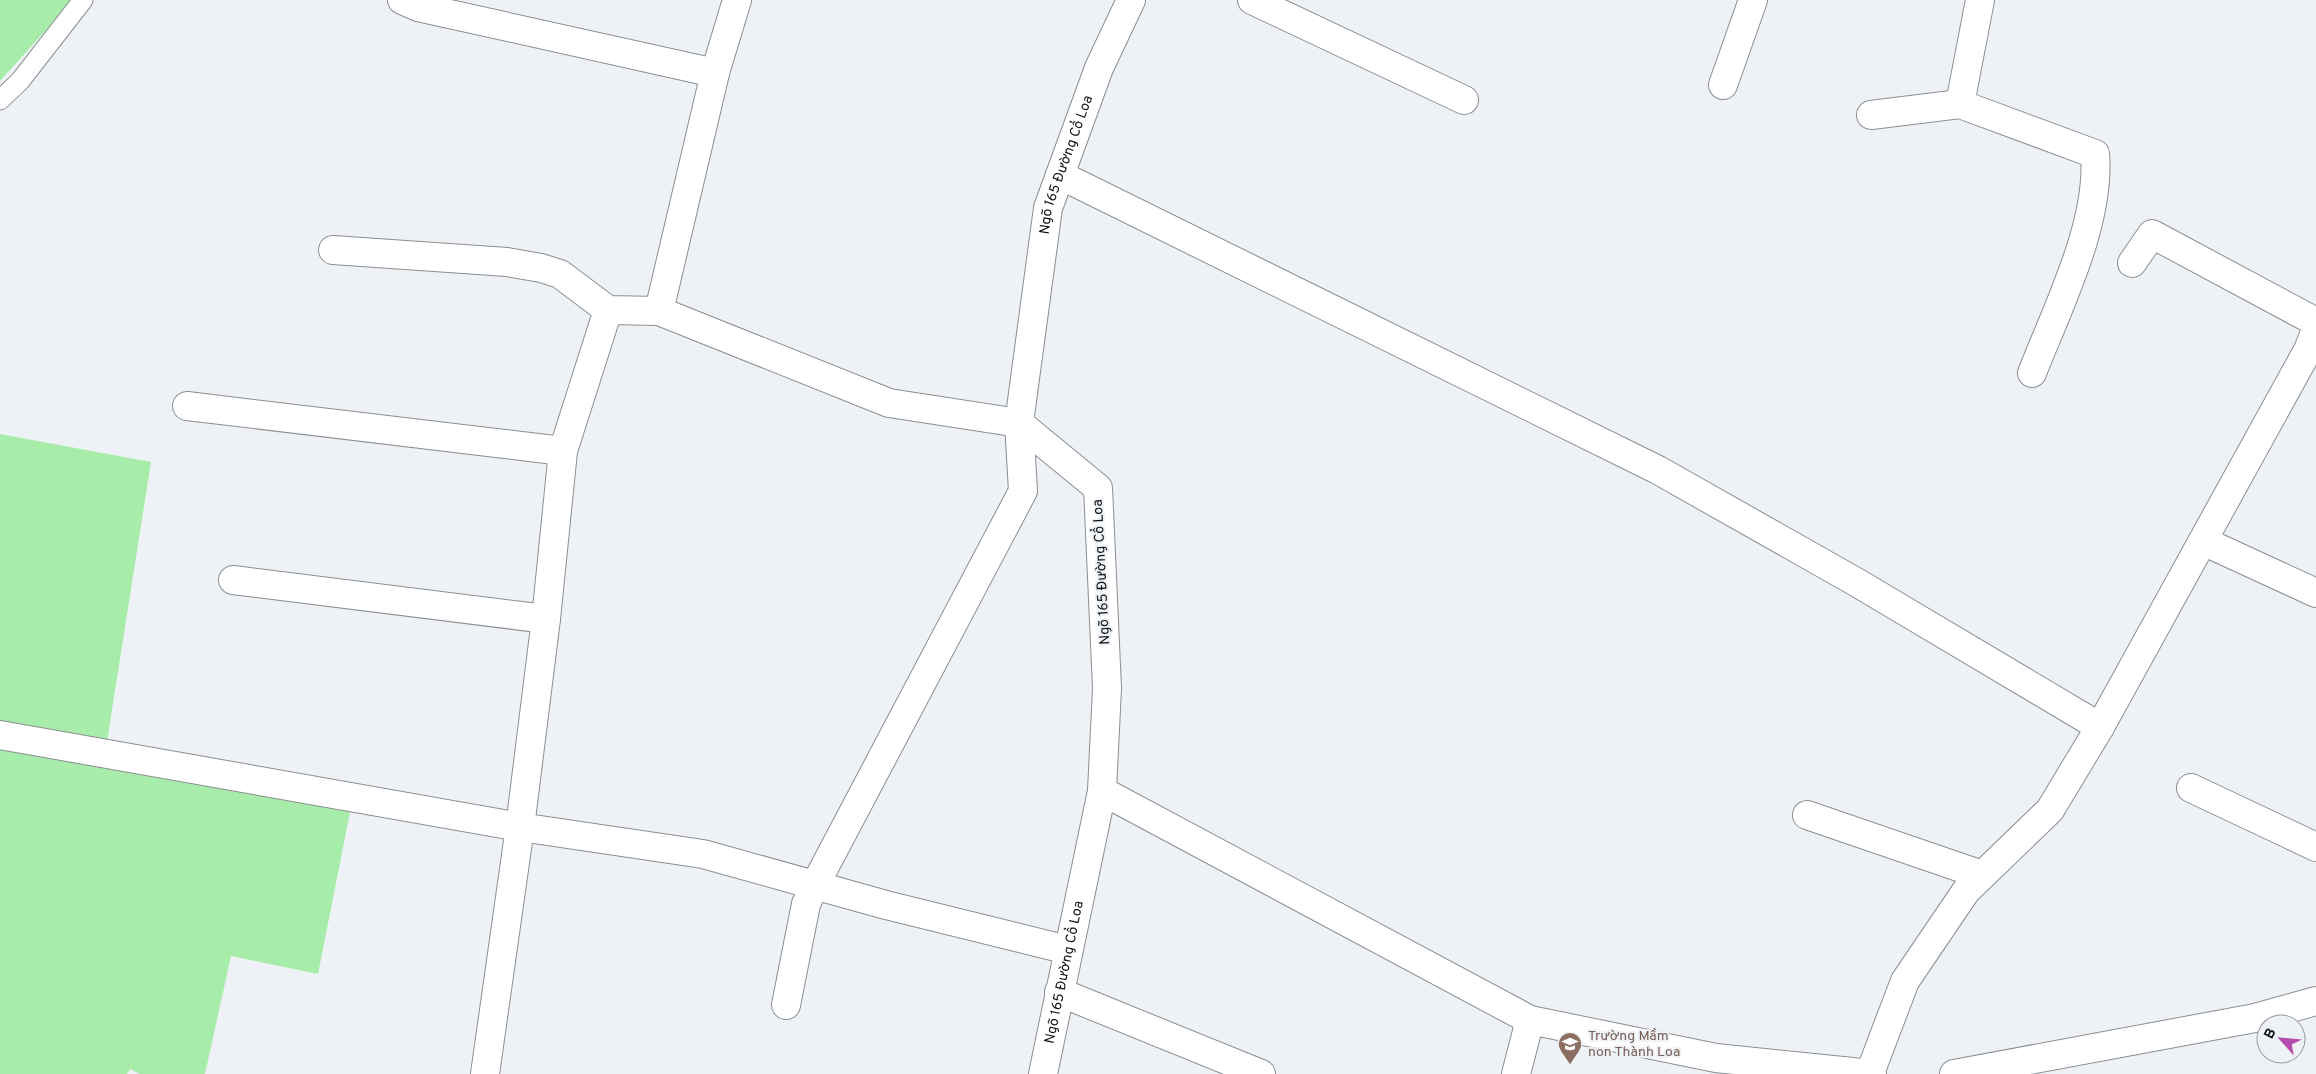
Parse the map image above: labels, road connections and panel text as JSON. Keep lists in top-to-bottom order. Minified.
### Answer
{"streets":{"street":["Ngõ 165 Đường Cổ Loa"]},"places":{"school or university":["Trường Mầm non Thành Loa"]},"north":"top left"}
